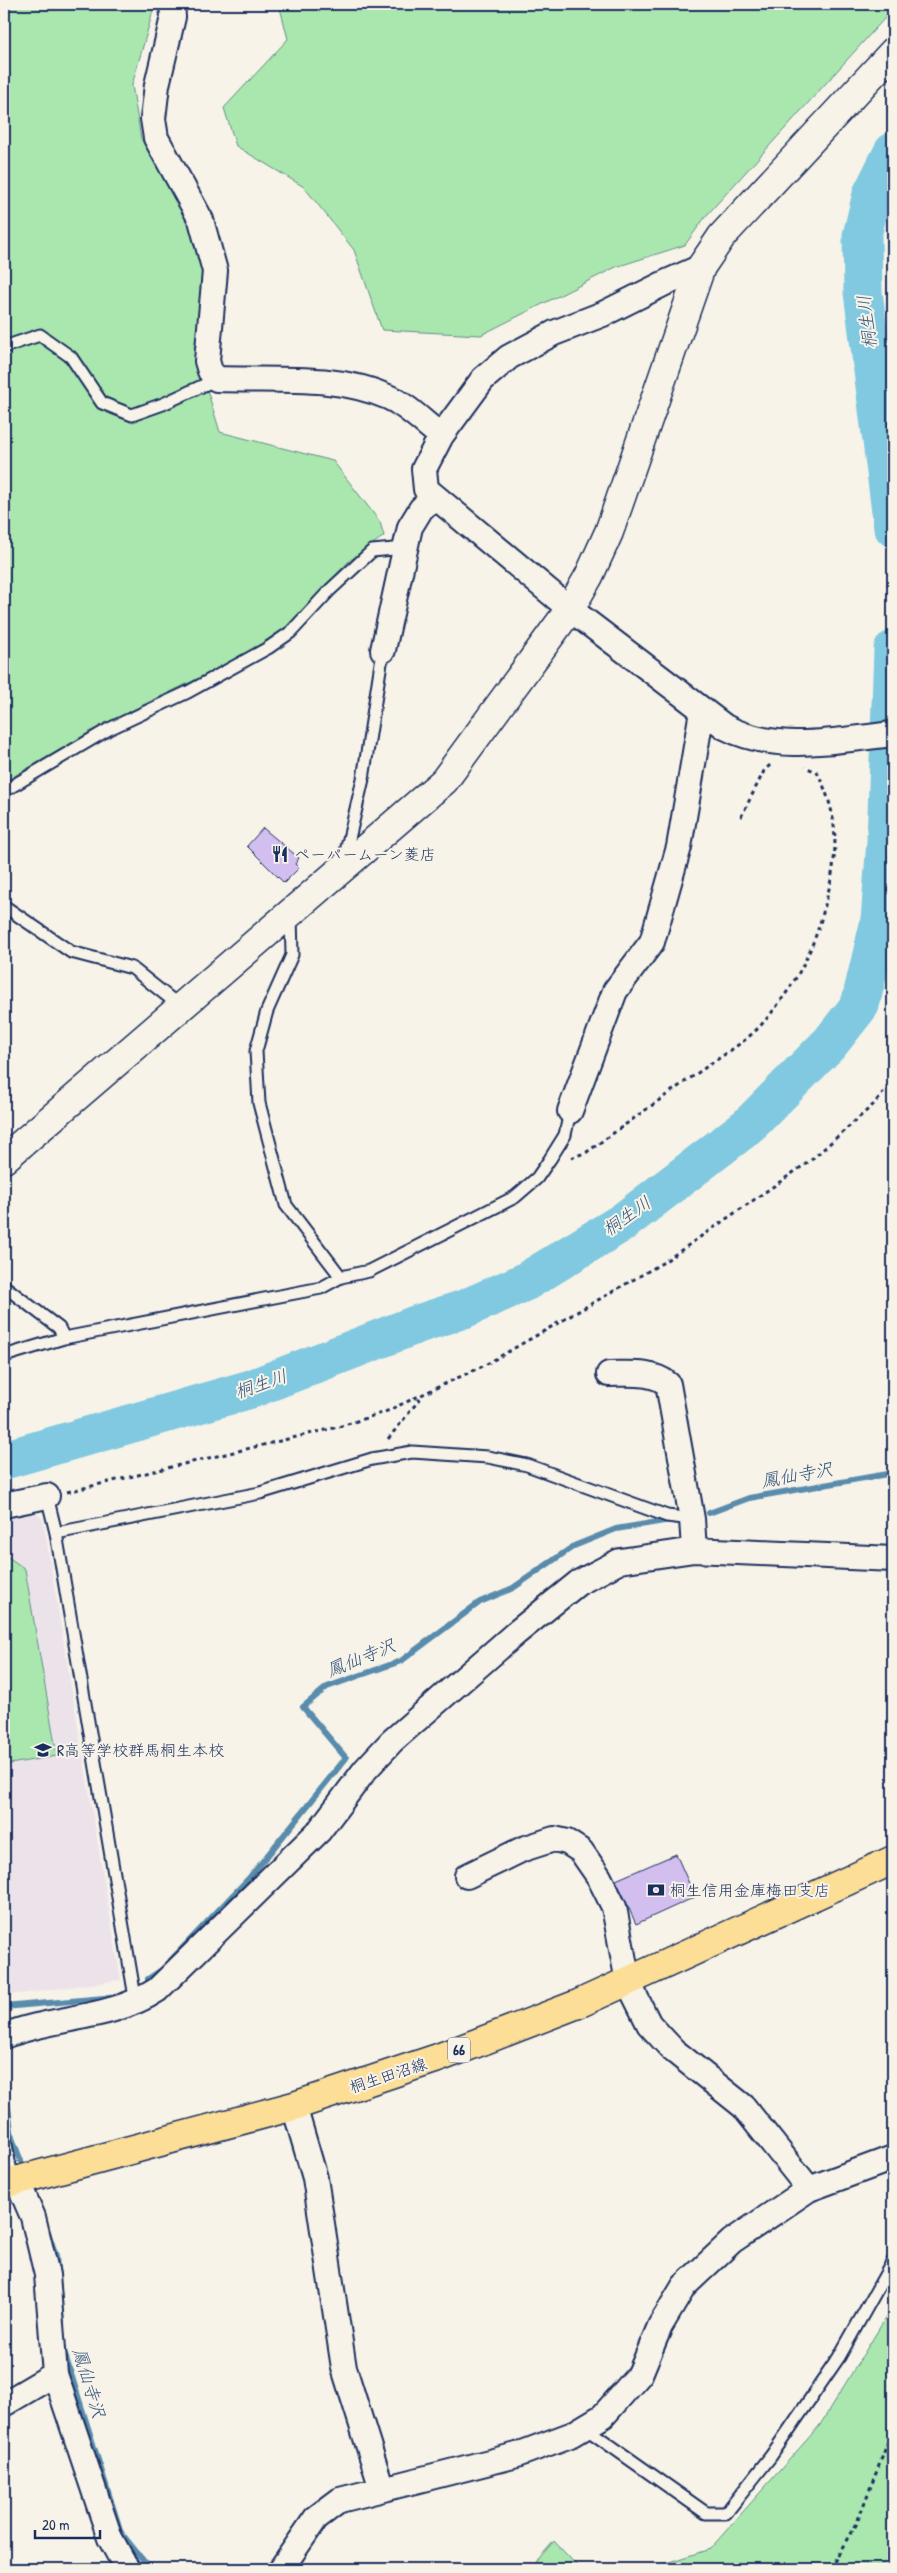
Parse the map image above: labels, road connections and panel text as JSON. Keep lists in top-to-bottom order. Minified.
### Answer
{"streets":{"main road":["66","桐生田沼線"]},"water":["桐生川","鳳仙寺沢"],"places":{"restaurant":["ペーパームーン菱店"],"school or university":["R高等学校群馬桐生本校"],"bank":["桐生信用金庫梅田支店"]},"scale_bar":"20 m"}
